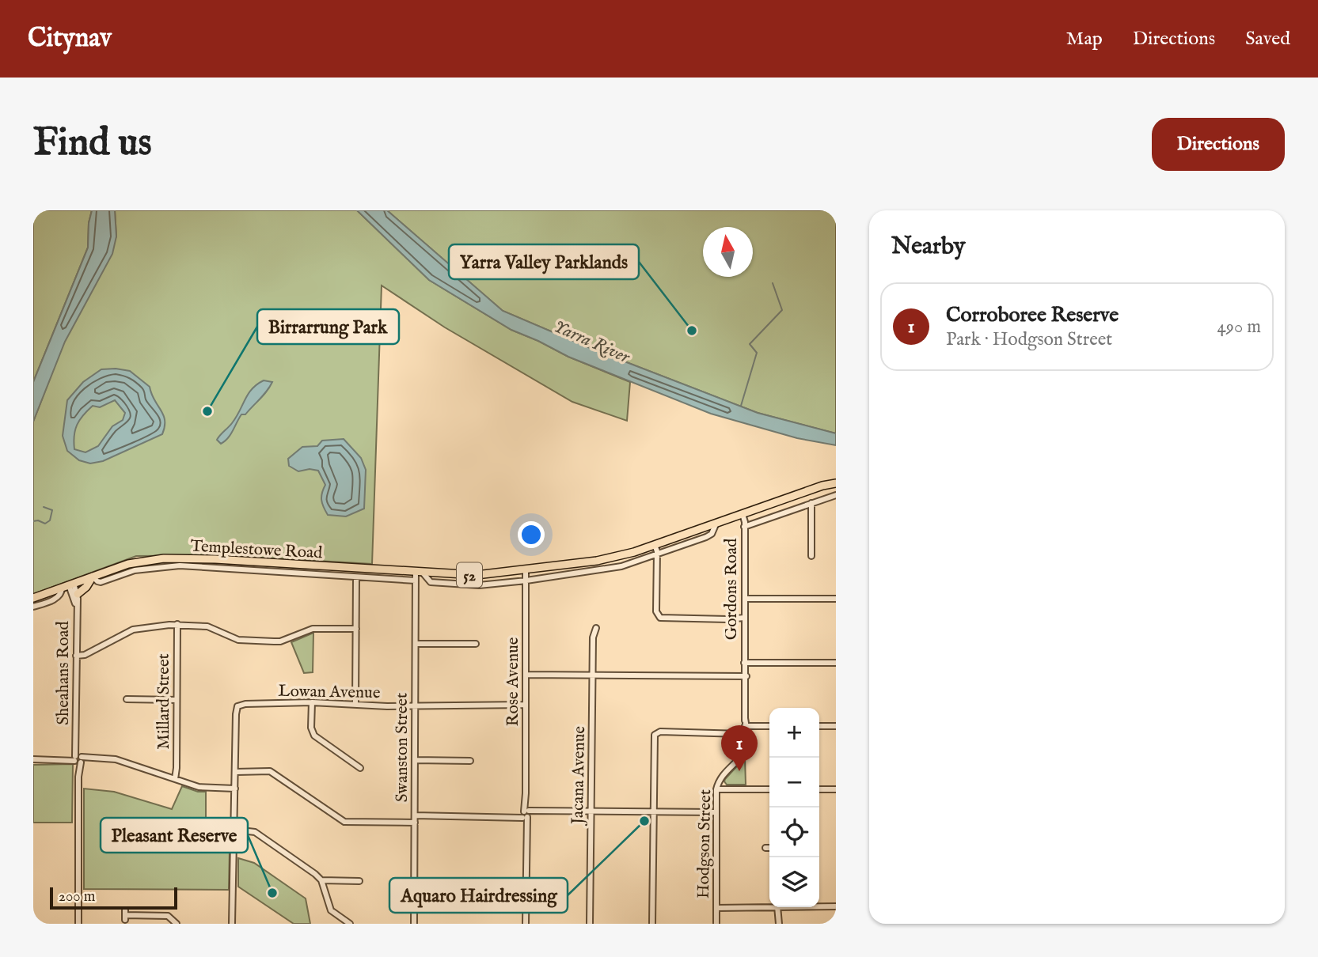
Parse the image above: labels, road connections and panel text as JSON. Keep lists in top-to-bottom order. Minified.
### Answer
{"streets":{"main road":["Templestowe Road","52"],"street":["Gordons Road","Sheahans Road","Rose Avenue","Lowan Avenue","Millard Street","Swanston Street","Jacana Avenue","Hodgson Street"]},"crossings":[["Templestowe Road","Gordons Road"],["Templestowe Road","Sheahans Road"],["Templestowe Road","Rose Avenue"],["Templestowe Road","Swanston Street"],["Gordons Road","Hodgson Street"],["Rose Avenue","Lowan Avenue"],["Lowan Avenue","Swanston Street"]],"water":["Yarra River"],"places":["Yarra Valley Parklands","Birrarrung Park","Aquaro Hairdressing","Pleasant Reserve"],"scale_bar":"200 m","north":"top","page":{"header":"Citynav","nav":["Map","Directions","Saved"],"buttons":"Directions","title":"Find us","heading":"Nearby","list":[{"mark":"1","name":"Corroboree Reserve","note":"Park · Hodgson Street","value":"490 m"}],"map_buttons":["+","−"],"pins":"1","scale":"200 m"}}
